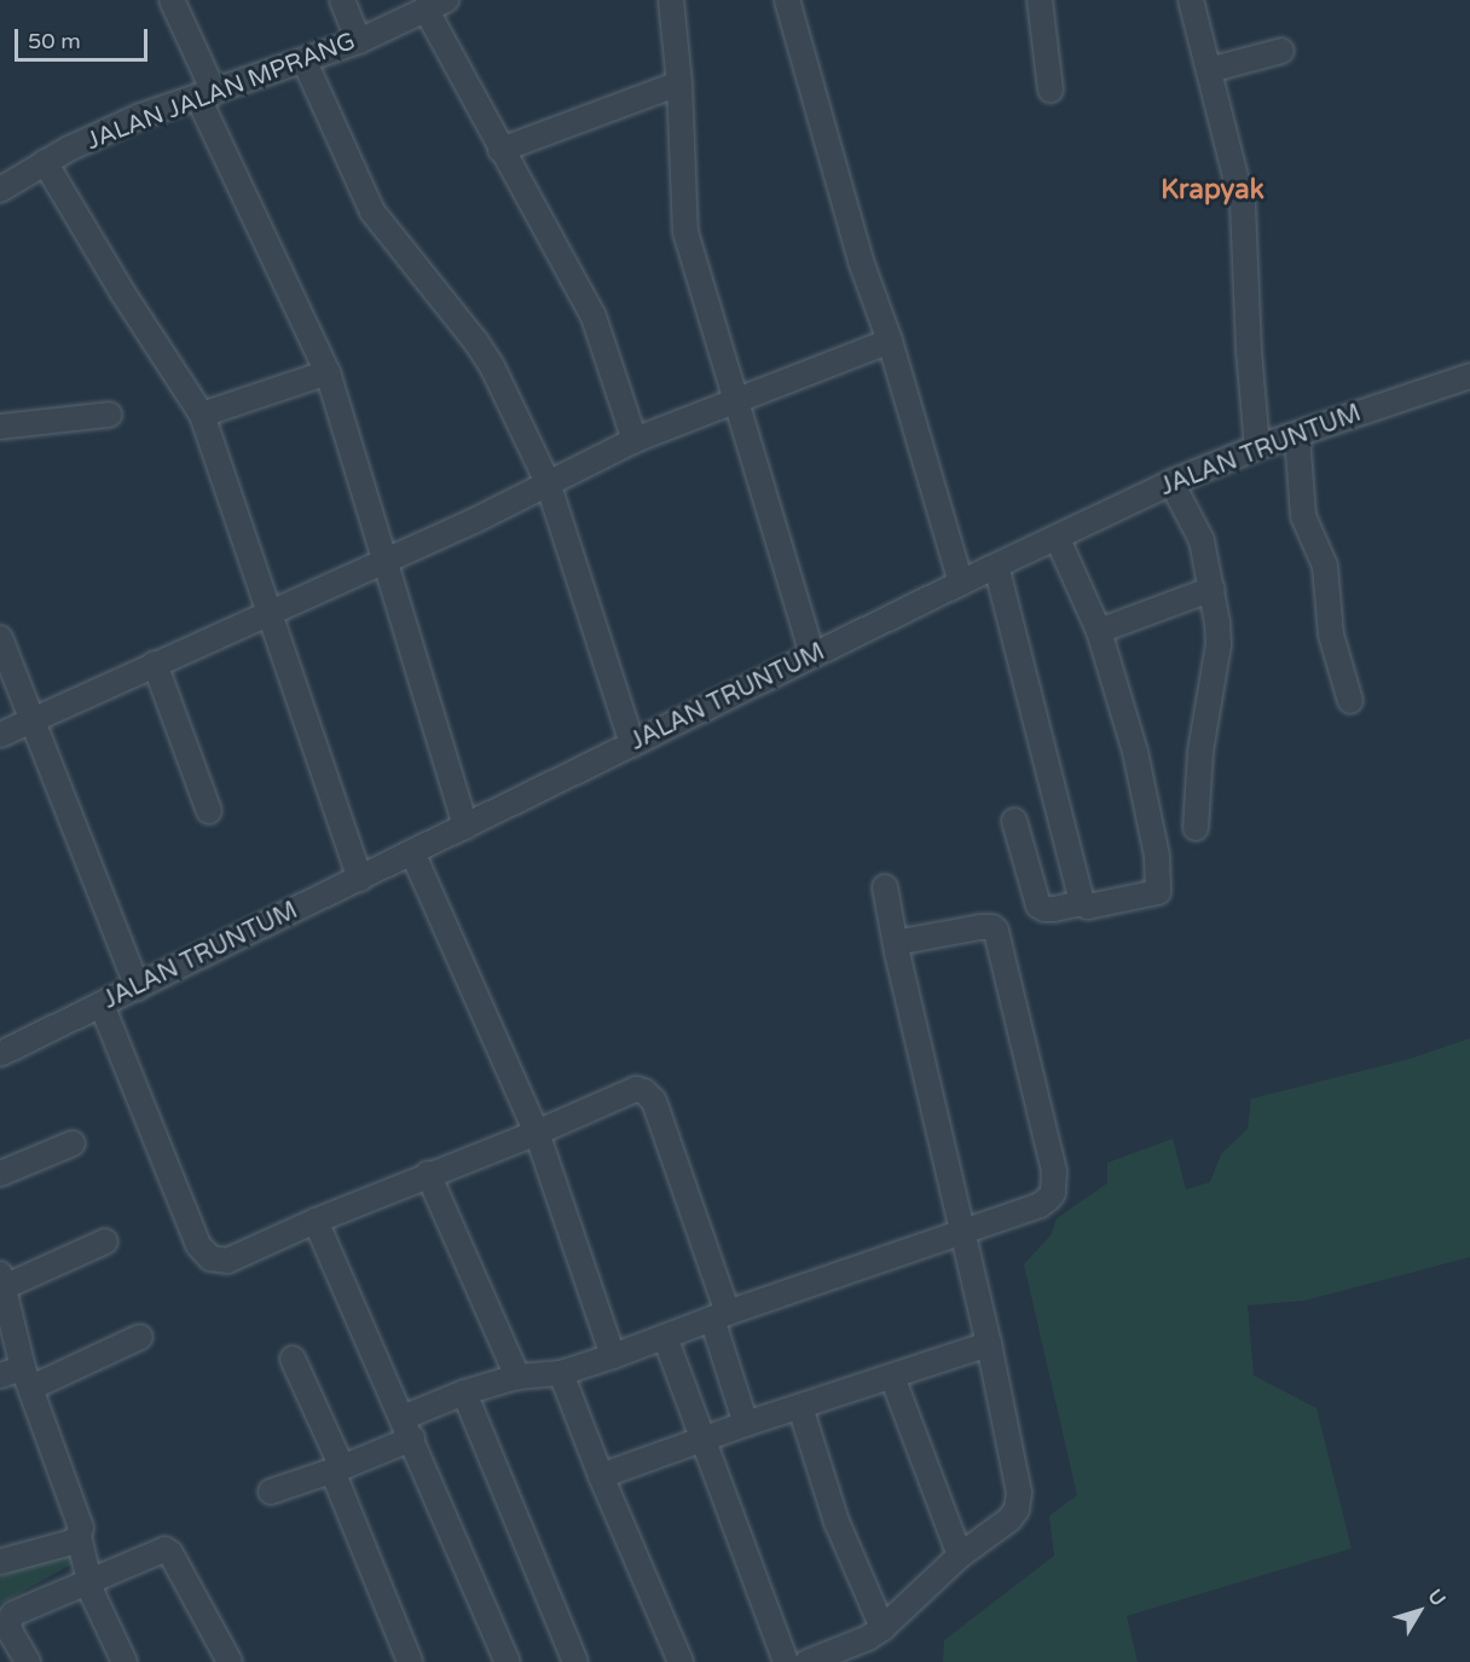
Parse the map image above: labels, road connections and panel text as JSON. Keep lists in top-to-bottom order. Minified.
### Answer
{"streets":{"street":["JALAN JALAN MPRANG","JALAN TRUNTUM"]},"districts":["Krapyak"],"scale_bar":"50 m","north":"top right"}
